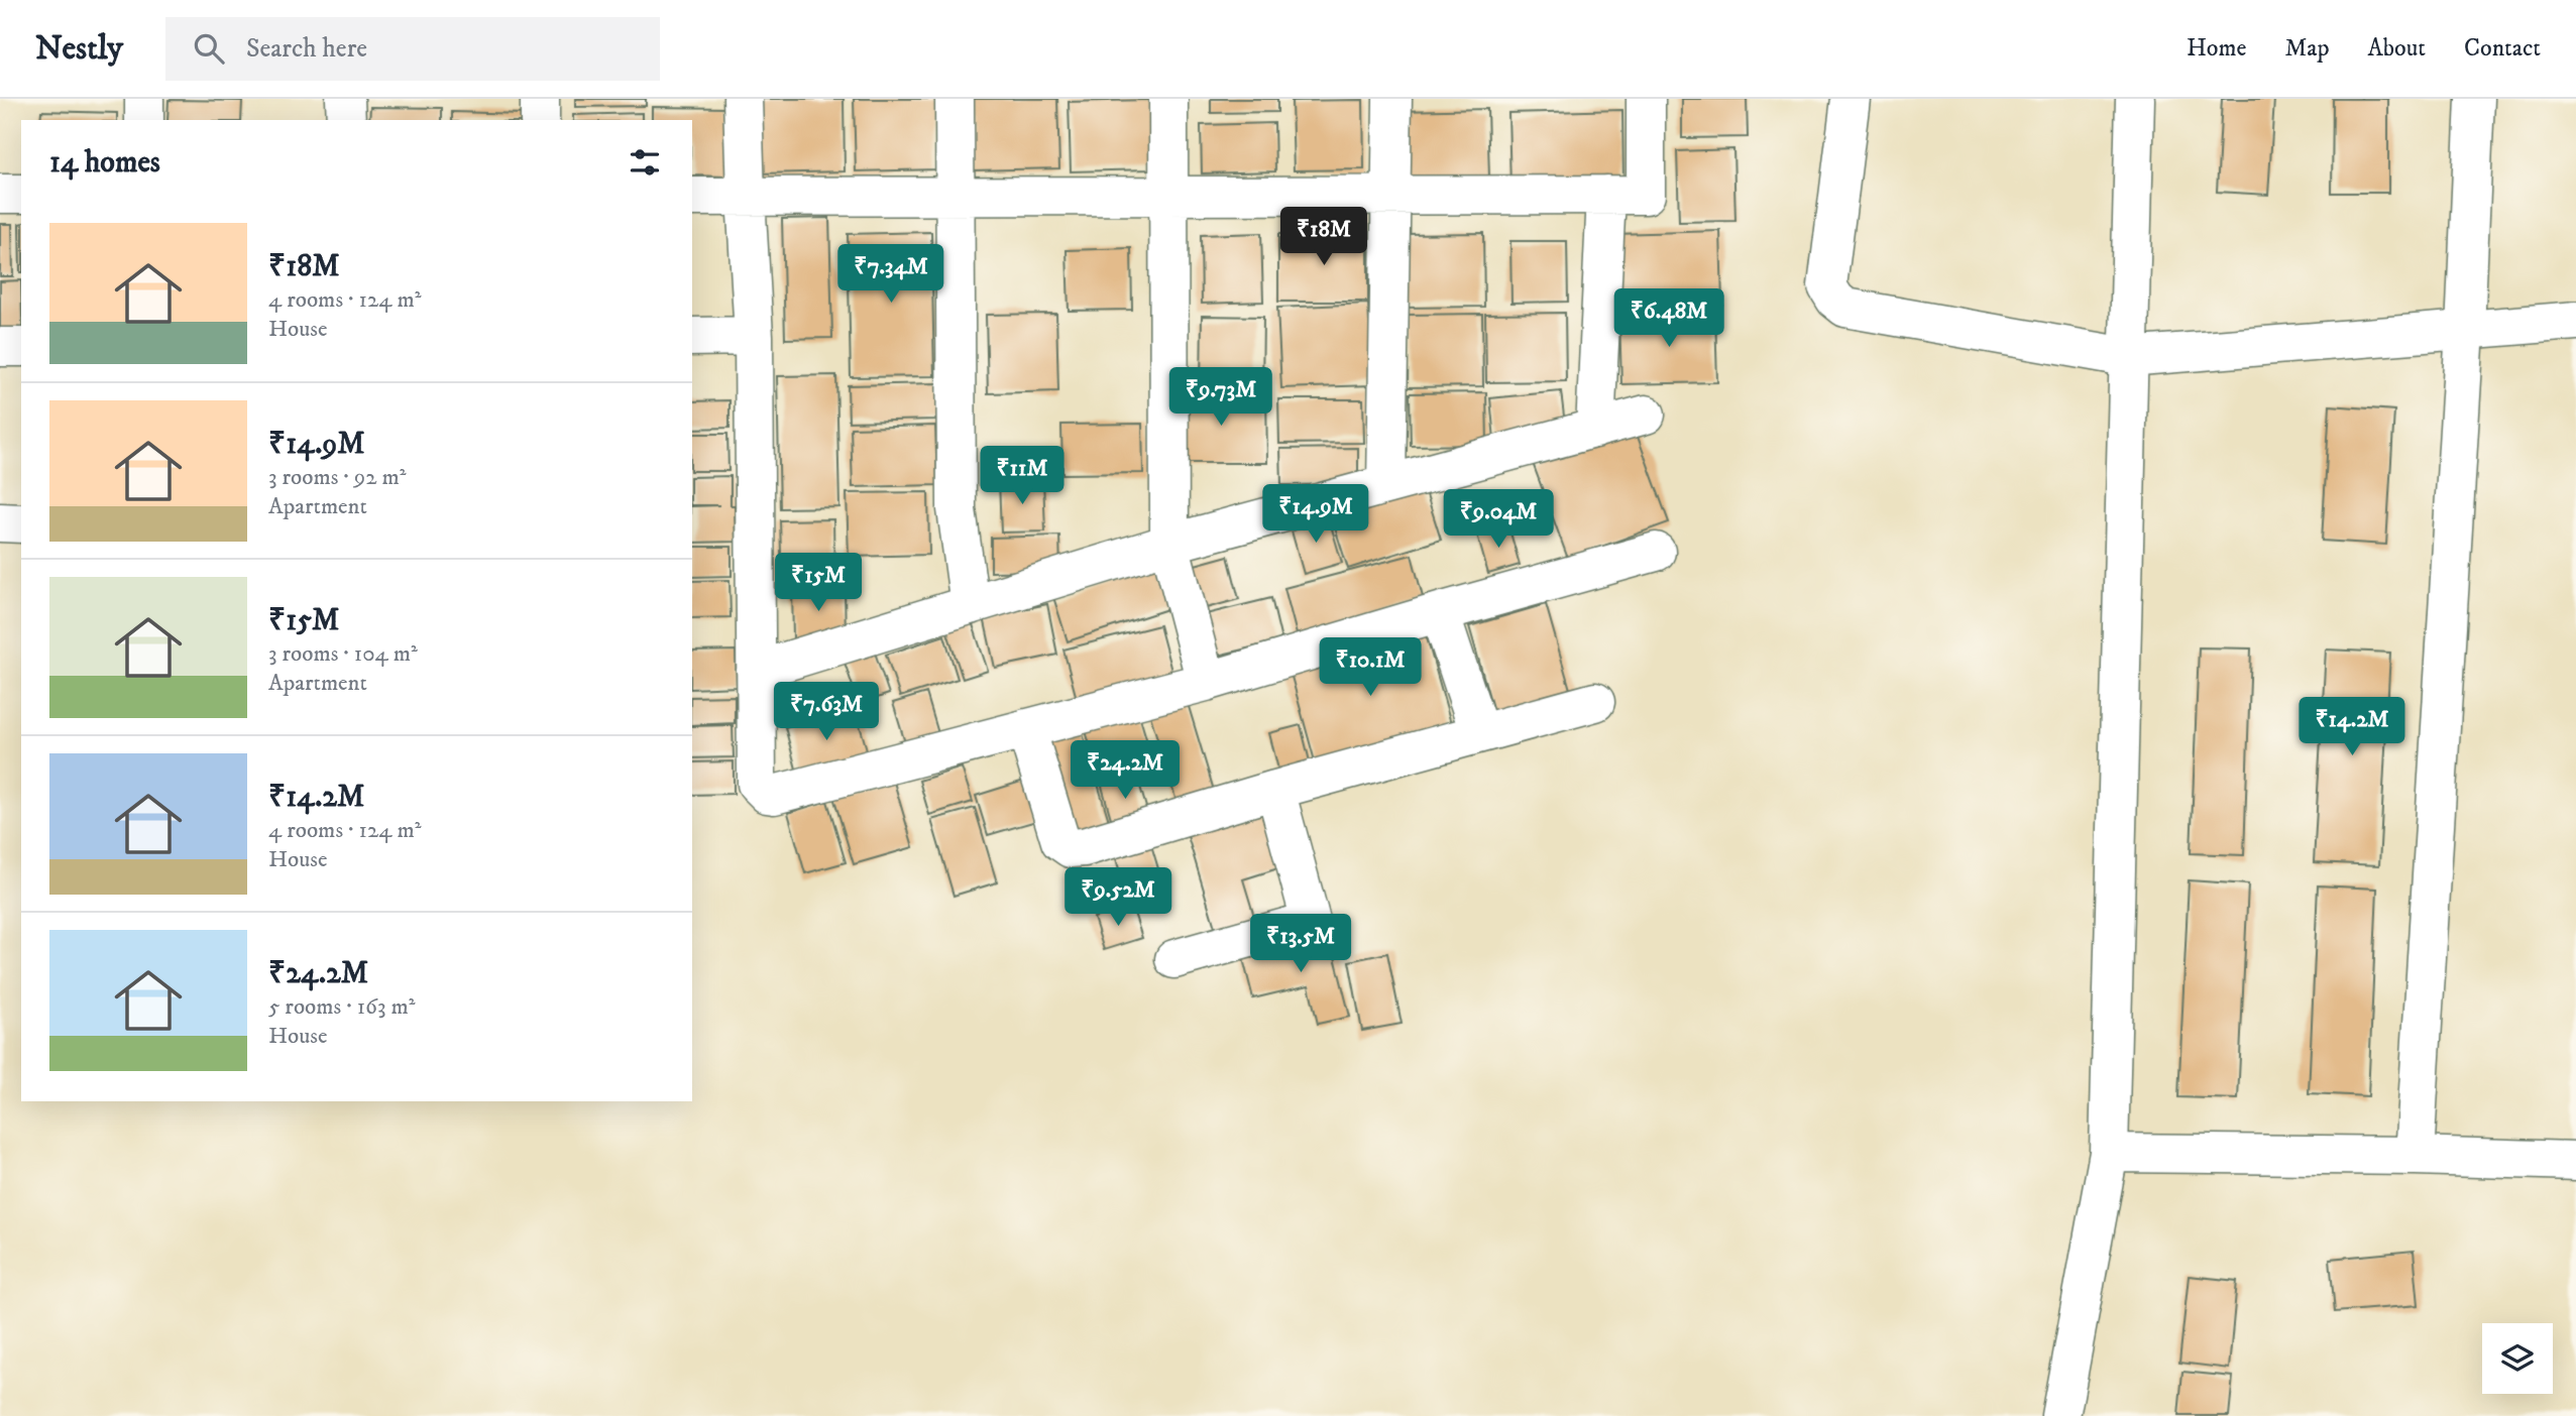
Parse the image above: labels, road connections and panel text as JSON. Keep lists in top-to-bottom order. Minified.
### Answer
{"page":{"header":"Nestly","search":"Search here","nav":["Home","Map","About","Contact"],"heading":"14 homes","list":[{"name":"₹18M","note":"4 rooms · 124 m² · House"},{"name":"₹14.9M","note":"3 rooms · 92 m² · Apartment"},{"name":"₹15M","note":"3 rooms · 104 m² · Apartment"},{"name":"₹14.2M","note":"4 rooms · 124 m² · House"},{"name":"₹24.2M","note":"5 rooms · 163 m² · House"}],"price":["₹18M","₹7.34M","₹6.48M","₹9.73M","₹11M","₹14.9M","₹9.04M","₹15M","₹10.1M","₹7.63M","₹14.2M","₹24.2M","₹9.52M","₹13.5M"]}}
